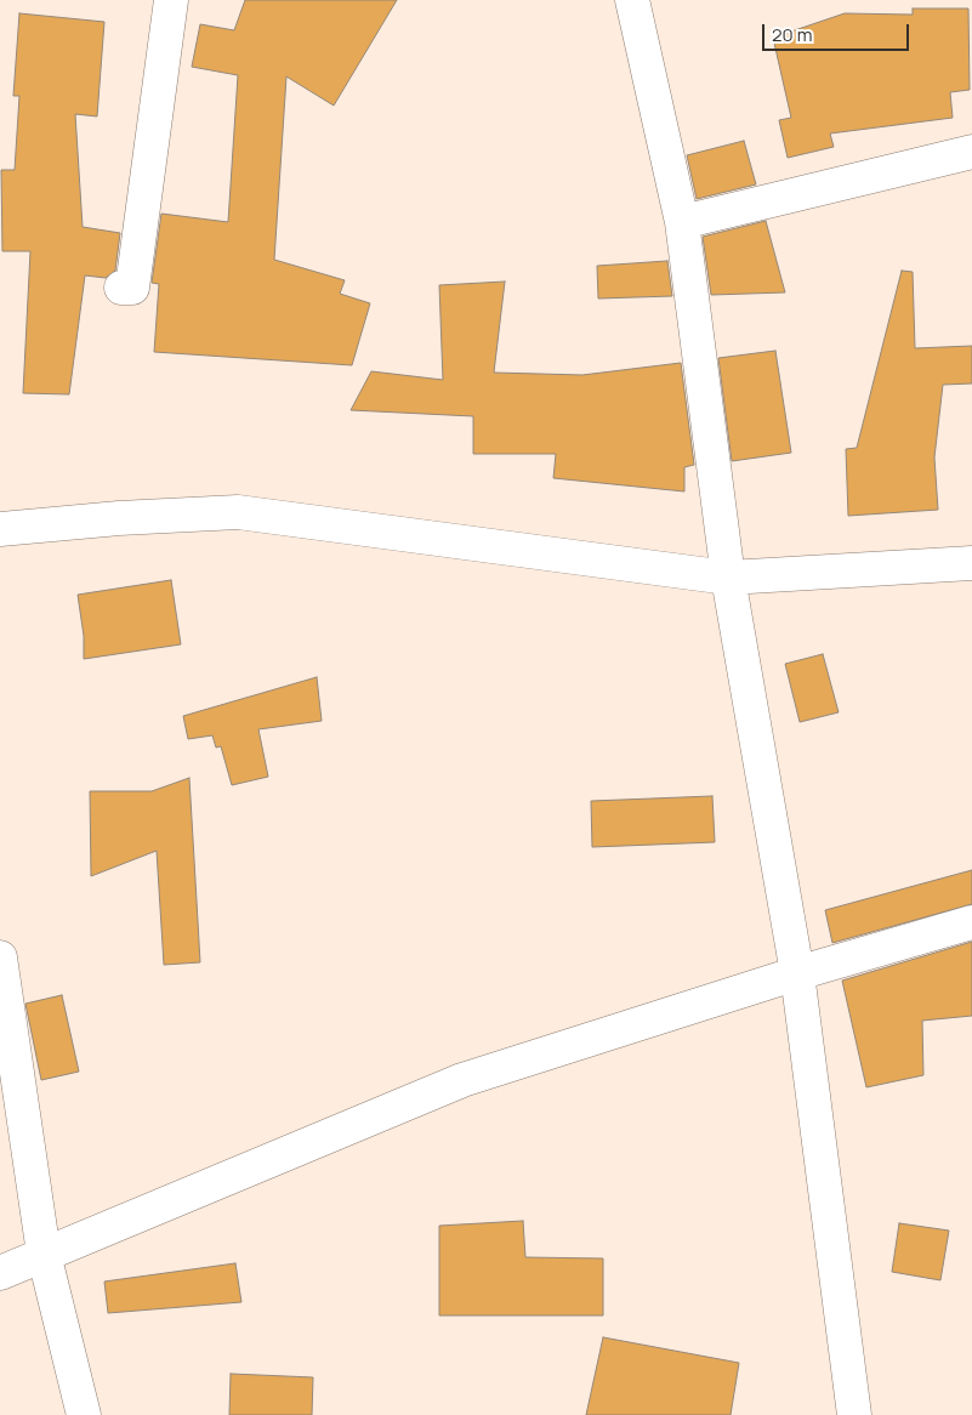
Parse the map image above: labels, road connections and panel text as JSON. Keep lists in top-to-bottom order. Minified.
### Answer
{"scale_bar":"20 m"}
